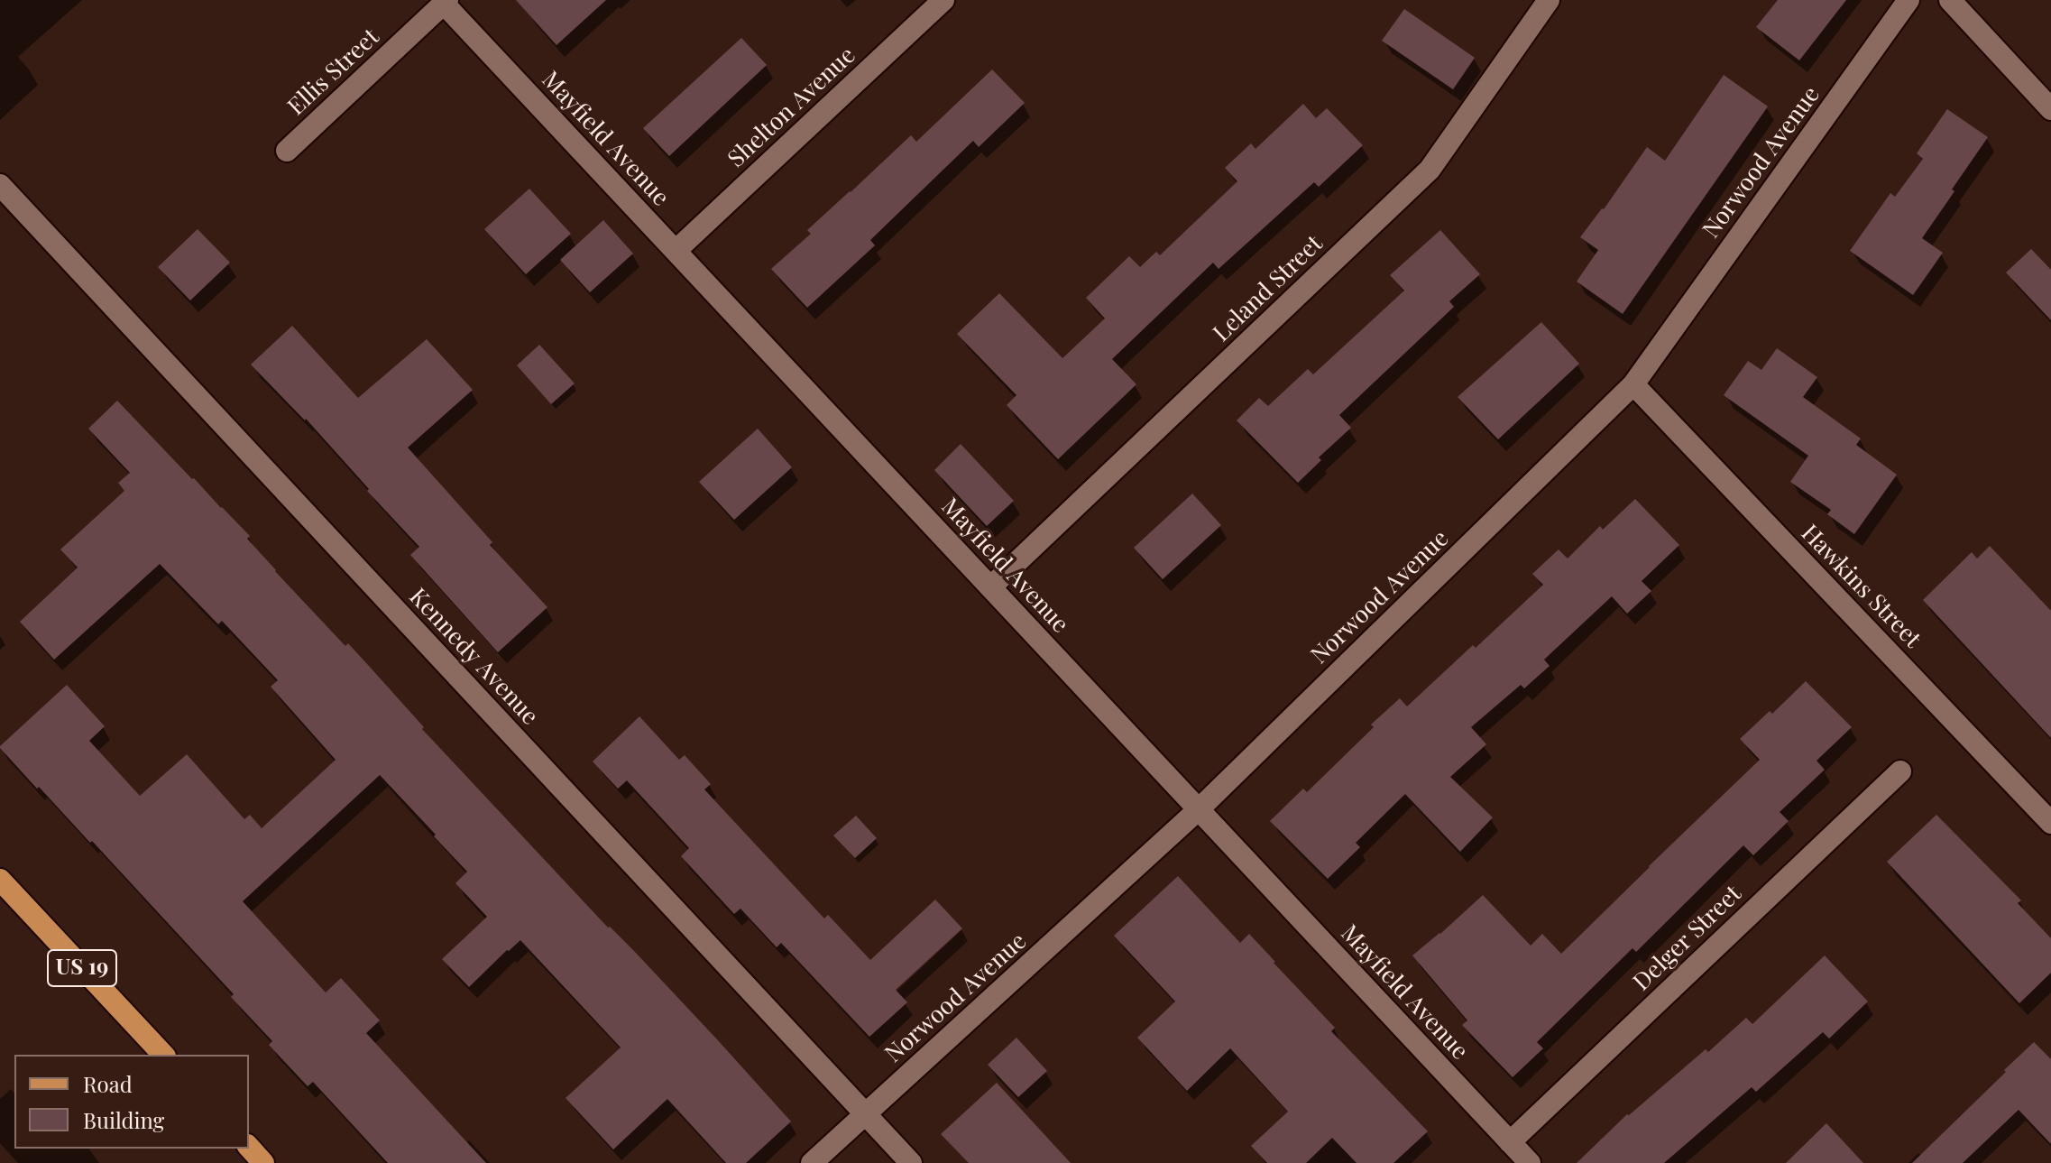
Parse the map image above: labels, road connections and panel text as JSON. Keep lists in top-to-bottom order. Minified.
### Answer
{"streets":{"main road":["US 19"],"street":["Ellis Street","Shelton Avenue","Mayfield Avenue","Norwood Avenue","Leland Street","Hawkins Street","Kennedy Avenue","Delger Street"]},"crossings":[["Ellis Street","Mayfield Avenue"],["Shelton Avenue","Mayfield Avenue"],["Mayfield Avenue","Norwood Avenue"],["Mayfield Avenue","Leland Street"],["Mayfield Avenue","Delger Street"],["Norwood Avenue","Hawkins Street"],["Norwood Avenue","Kennedy Avenue"]],"legend":["Road","Building"]}
